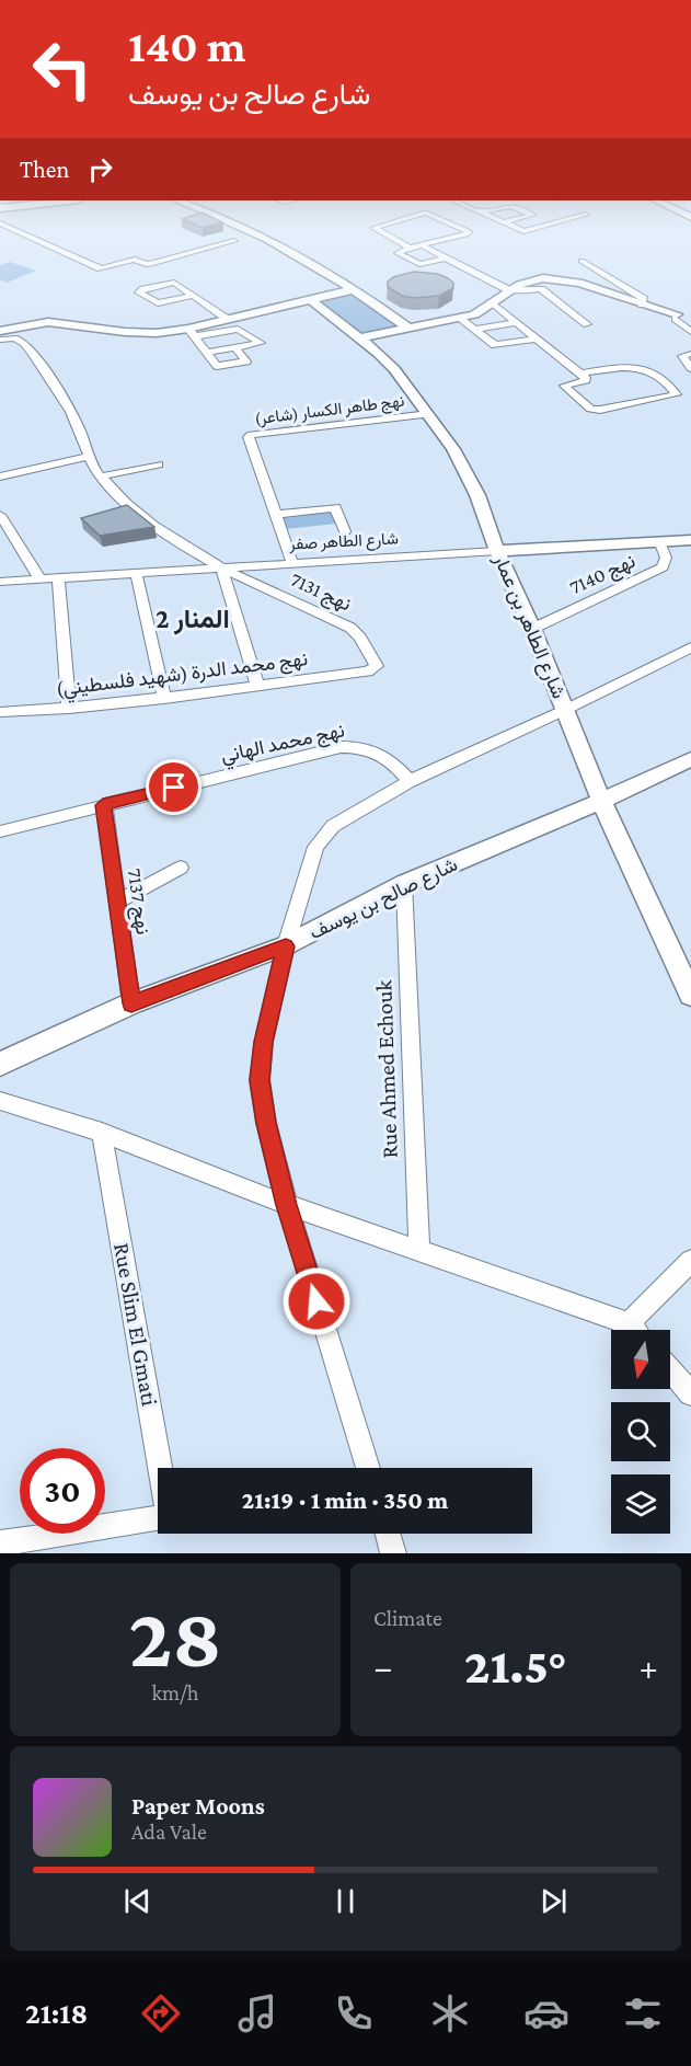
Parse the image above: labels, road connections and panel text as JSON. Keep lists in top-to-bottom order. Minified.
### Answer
{"streets":{"street":["نهج طاهر الكسار (شاعر)","شارع الطاهر صفر","نهج 7140","نهج 7131","شارع الطاهر بن عمار","نهج محمد الدرة (شهيد فلسطيني)","نهج محمد الهاني","شارع صالح بن يوسف","نهج 7137","Rue Ahmed Echouk","Rue Slim El Gmati"]},"crossings":[["نهج طاهر الكسار (شاعر)","شارع الطاهر صفر"],["نهج طاهر الكسار (شاعر)","شارع الطاهر بن عمار"],["شارع الطاهر صفر","نهج 7140"],["شارع الطاهر صفر","نهج 7131"],["شارع الطاهر صفر","شارع الطاهر بن عمار"],["نهج 7140","شارع الطاهر بن عمار"],["نهج 7131","نهج محمد الدرة (شهيد فلسطيني)"],["شارع الطاهر بن عمار","شارع صالح بن يوسف"],["نهج محمد الهاني","نهج 7137"],["شارع صالح بن يوسف","نهج 7137"],["شارع صالح بن يوسف","Rue Ahmed Echouk"]],"districts":["المنار 2"],"north":"bottom","page":{"turn":["140 m","شارع صالح بن يوسف"],"then":"Then","limit":"30","trip":"21:19 · 1 min · 350 m","tile":[["28","km/h"],"Climate"],"heat":["−","21.5°","+"],"song":["Paper Moons","Ada Vale"],"tabs":"21:18"}}
